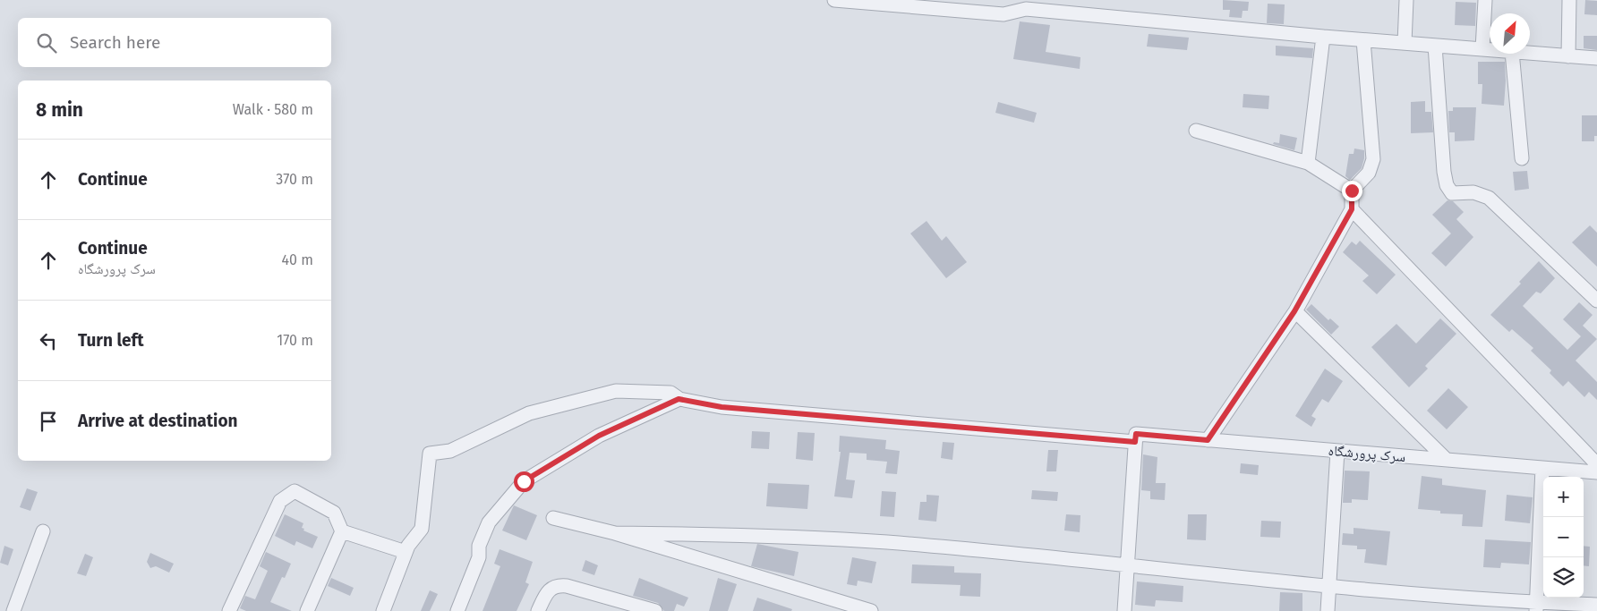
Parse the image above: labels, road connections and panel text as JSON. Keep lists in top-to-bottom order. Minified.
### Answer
{"streets":{"street":["سرک پرورشگاه"]},"north":"top right","page":{"search":"Search here","heading":["8 min","Walk · 580 m"],"list":[["Continue","370 m"],["Continue","سرک پرورشگاه","40 m"],["Turn left","170 m"],"Arrive at destination"],"map_buttons":["+","−"]}}
